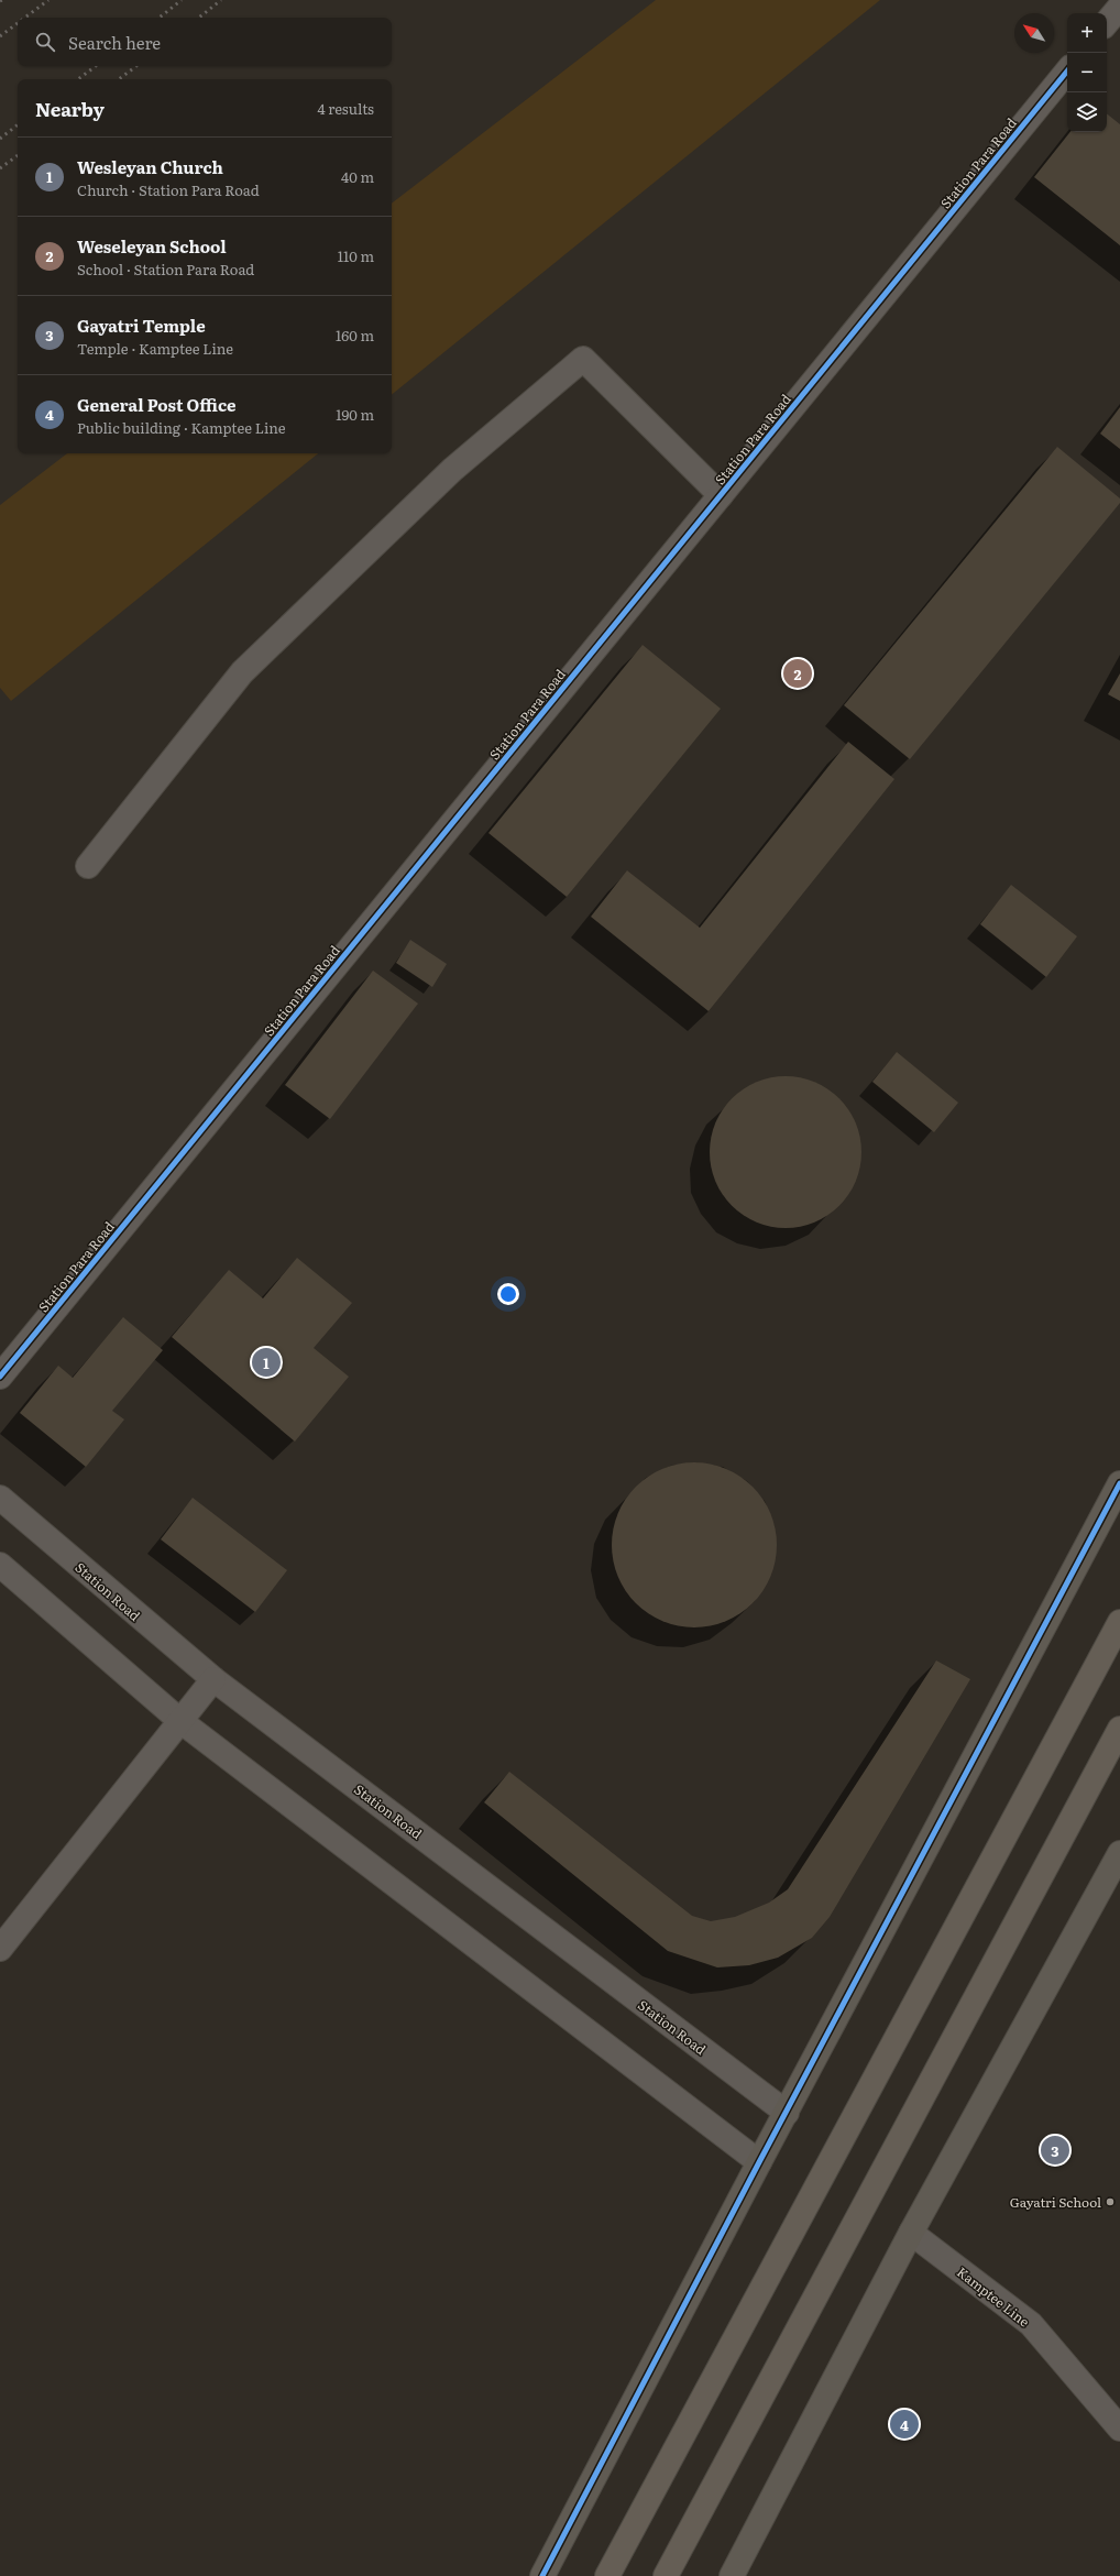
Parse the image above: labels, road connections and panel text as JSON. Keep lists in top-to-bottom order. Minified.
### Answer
{"streets":{"street":["Station Para Road","Station Road","Kamptee Line"]},"places":["Gayatri School"],"north":"top left","page":{"map_buttons":["+","−"],"search":"Search here","heading":["Nearby","4 results"],"list":[{"mark":"1","name":"Wesleyan Church","note":"Church · Station Para Road","value":"40 m"},{"mark":"2","name":"Weseleyan School","note":"School · Station Para Road","value":"110 m"},{"mark":"3","name":"Gayatri Temple","note":"Temple · Kamptee Line","value":"160 m"},{"mark":"4","name":"General Post Office","note":"Public building · Kamptee Line","value":"190 m"}],"pins":["2","1","3","4"]}}
